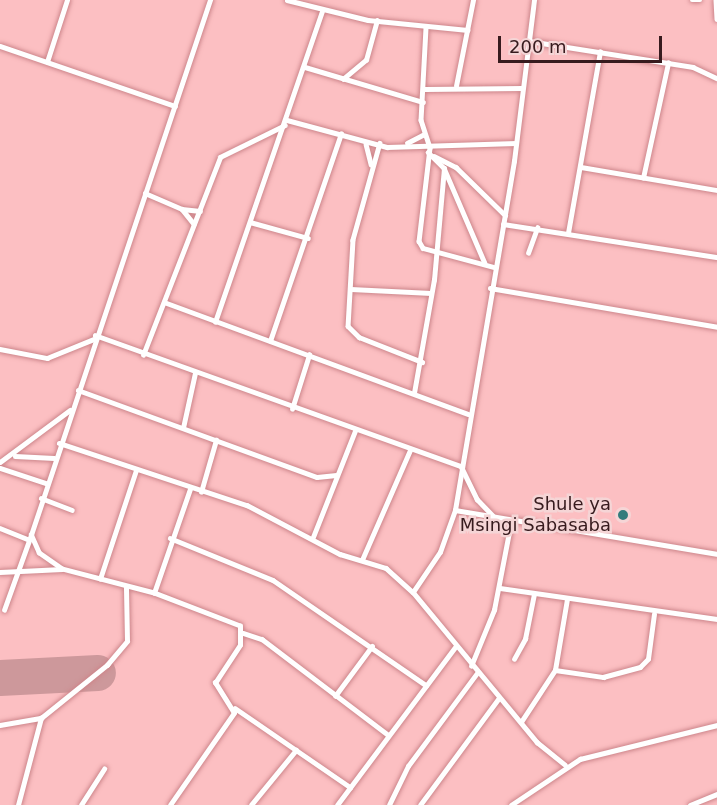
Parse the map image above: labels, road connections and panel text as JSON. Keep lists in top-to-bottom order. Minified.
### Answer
{"places":["Shule ya Msingi Sabasaba"],"scale_bar":"200 m"}
